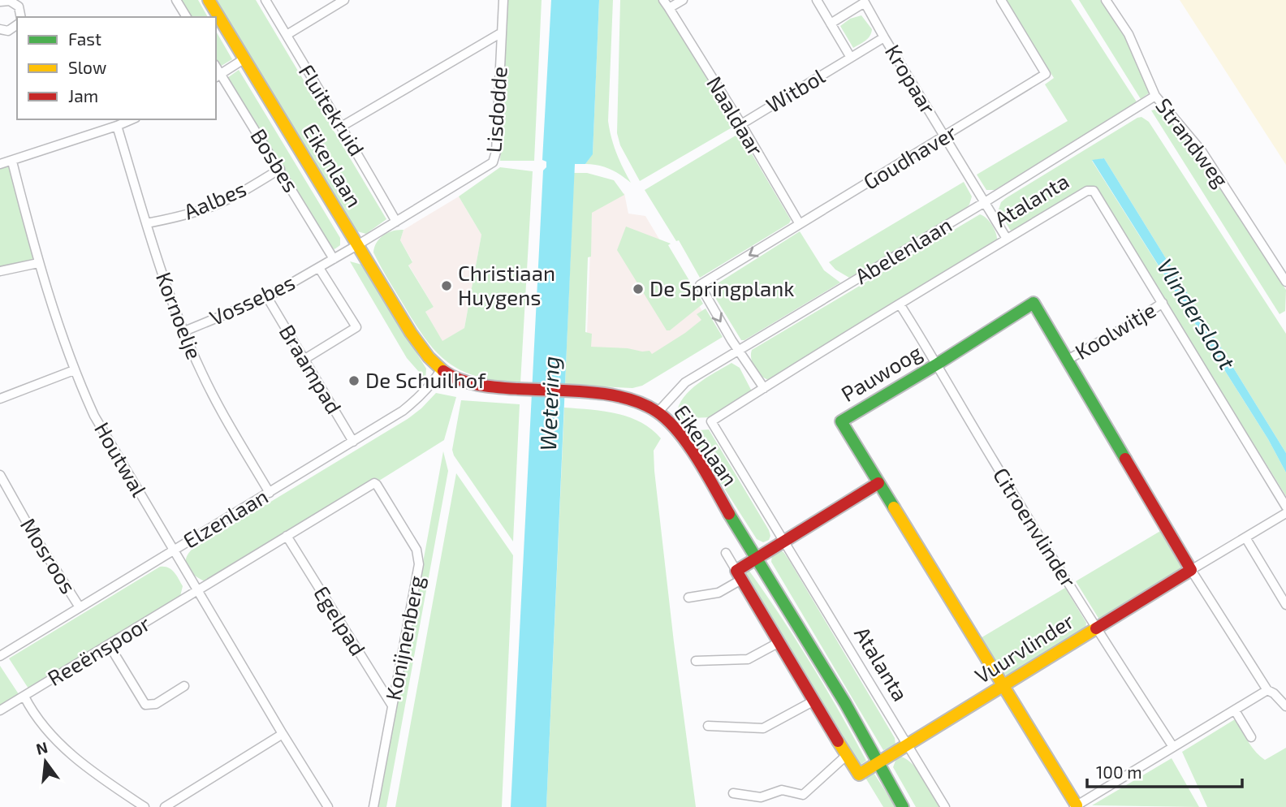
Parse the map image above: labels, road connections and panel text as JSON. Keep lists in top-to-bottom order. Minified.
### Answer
{"streets":{"street":["Kropaar","Witbol","Lisdodde","Fluitekruid","Naaldaar","Strandweg","Goudhaver","Bosbes","Eikenlaan","Aalbes","Atalanta","Abelenlaan","Vossebes","Kornoelje","Koolwitje","Braampad","Pauwoog","Houtwal","Elzenlaan","Citroenvlinder","Mosroos","Egelpad","Konijnenberg","Vuurvlinder","Reeënspoor"]},"crossings":[["Kropaar","Witbol"],["Kropaar","Goudhaver"],["Kropaar","Atalanta"],["Kropaar","Abelenlaan"],["Witbol","Naaldaar"],["Lisdodde","Fluitekruid"],["Lisdodde","Eikenlaan"],["Lisdodde","Vossebes"],["Naaldaar","Goudhaver"],["Strandweg","Abelenlaan"],["Goudhaver","Abelenlaan"],["Bosbes","Aalbes"],["Bosbes","Vossebes"],["Eikenlaan","Abelenlaan"],["Eikenlaan","Vossebes"],["Eikenlaan","Elzenlaan"],["Eikenlaan","Vuurvlinder"],["Aalbes","Kornoelje"],["Atalanta","Koolwitje"],["Atalanta","Citroenvlinder"],["Atalanta","Vuurvlinder"],["Vossebes","Kornoelje"],["Vossebes","Braampad"],["Kornoelje","Elzenlaan"],["Koolwitje","Pauwoog"],["Braampad","Elzenlaan"],["Pauwoog","Citroenvlinder"],["Pauwoog","Vuurvlinder"],["Houtwal","Elzenlaan"],["Houtwal","Konijnenberg"],["Houtwal","Reeënspoor"],["Elzenlaan","Mosroos"],["Citroenvlinder","Vuurvlinder"],["Egelpad","Konijnenberg"],["Konijnenberg","Reeënspoor"]],"water":["Vlindersloot","Wetering"],"places":["Christiaan Huygens","De Springplank","De Schuilhof"],"legend":["Fast","Slow","Jam"],"scale_bar":"100 m","north":"top"}
